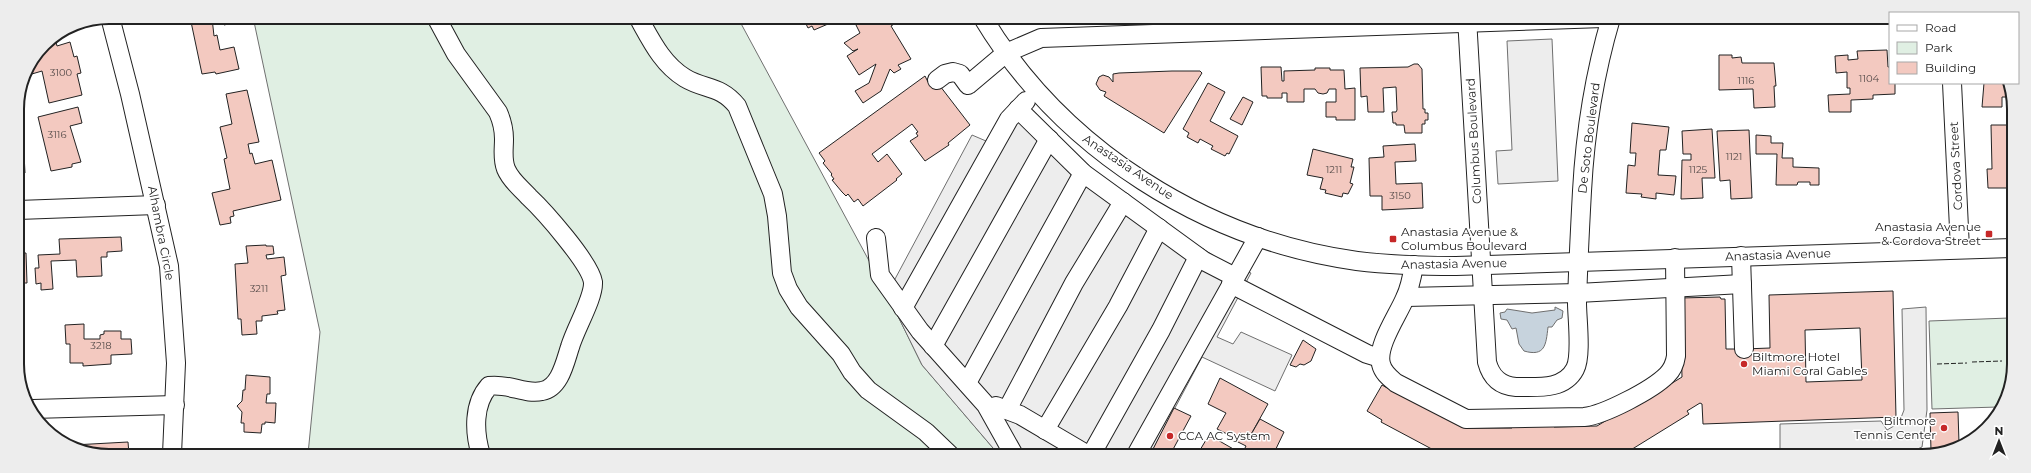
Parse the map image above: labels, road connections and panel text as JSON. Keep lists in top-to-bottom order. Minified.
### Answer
{"streets":{"street":["De Soto Boulevard","Columbus Boulevard","Cordova Street","Anastasia Avenue","Alhambra Circle"]},"crossings":[["De Soto Boulevard","Columbus Boulevard"],["De Soto Boulevard","Anastasia Avenue"],["Columbus Boulevard","Anastasia Avenue"],["Cordova Street","Anastasia Avenue"]],"places":{"transit":["Anastasia Avenue & Cordova Street","Anastasia Avenue & Columbus Boulevard"],"other":["Biltmore Hotel Miami Coral Gables","Biltmore Tennis Center","CCA AC System"]},"house_numbers":["3100","1104","1116","3116","1121","1211","1125","3150","3211","3218"],"legend":["Road","Park","Building"],"north":"top"}
